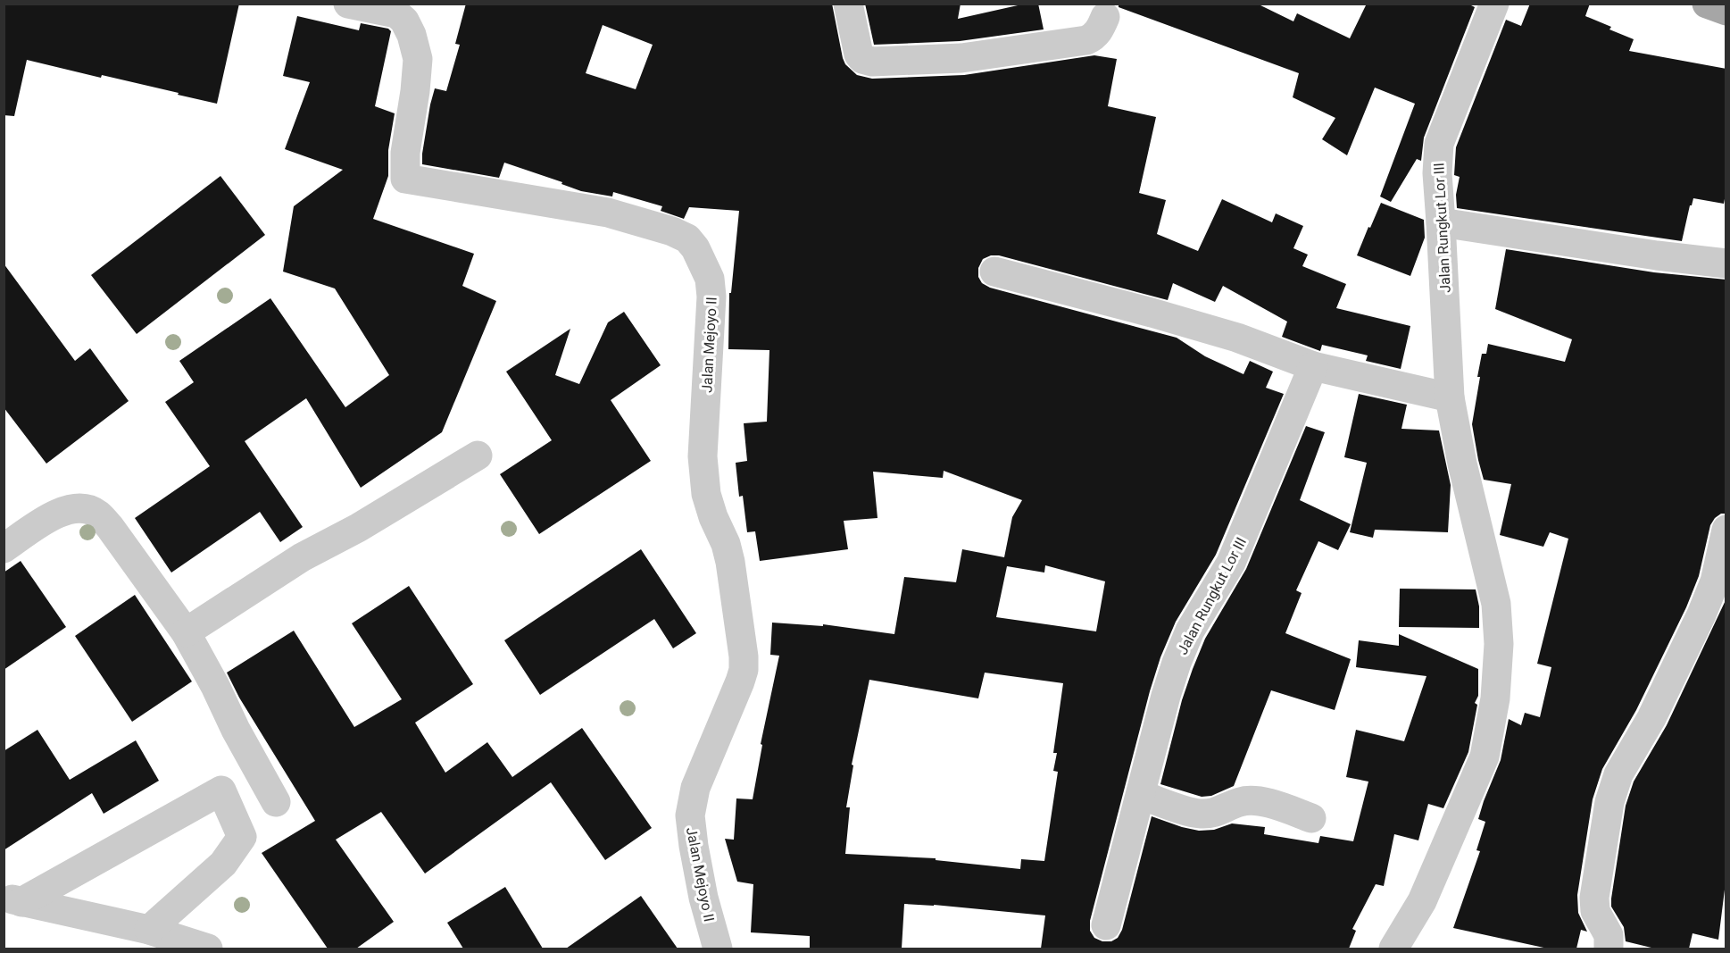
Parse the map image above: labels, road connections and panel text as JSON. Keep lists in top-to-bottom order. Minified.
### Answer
{"streets":{"street":["Jalan Rungkut Lor III","Jalan Mejoyo II"]}}
